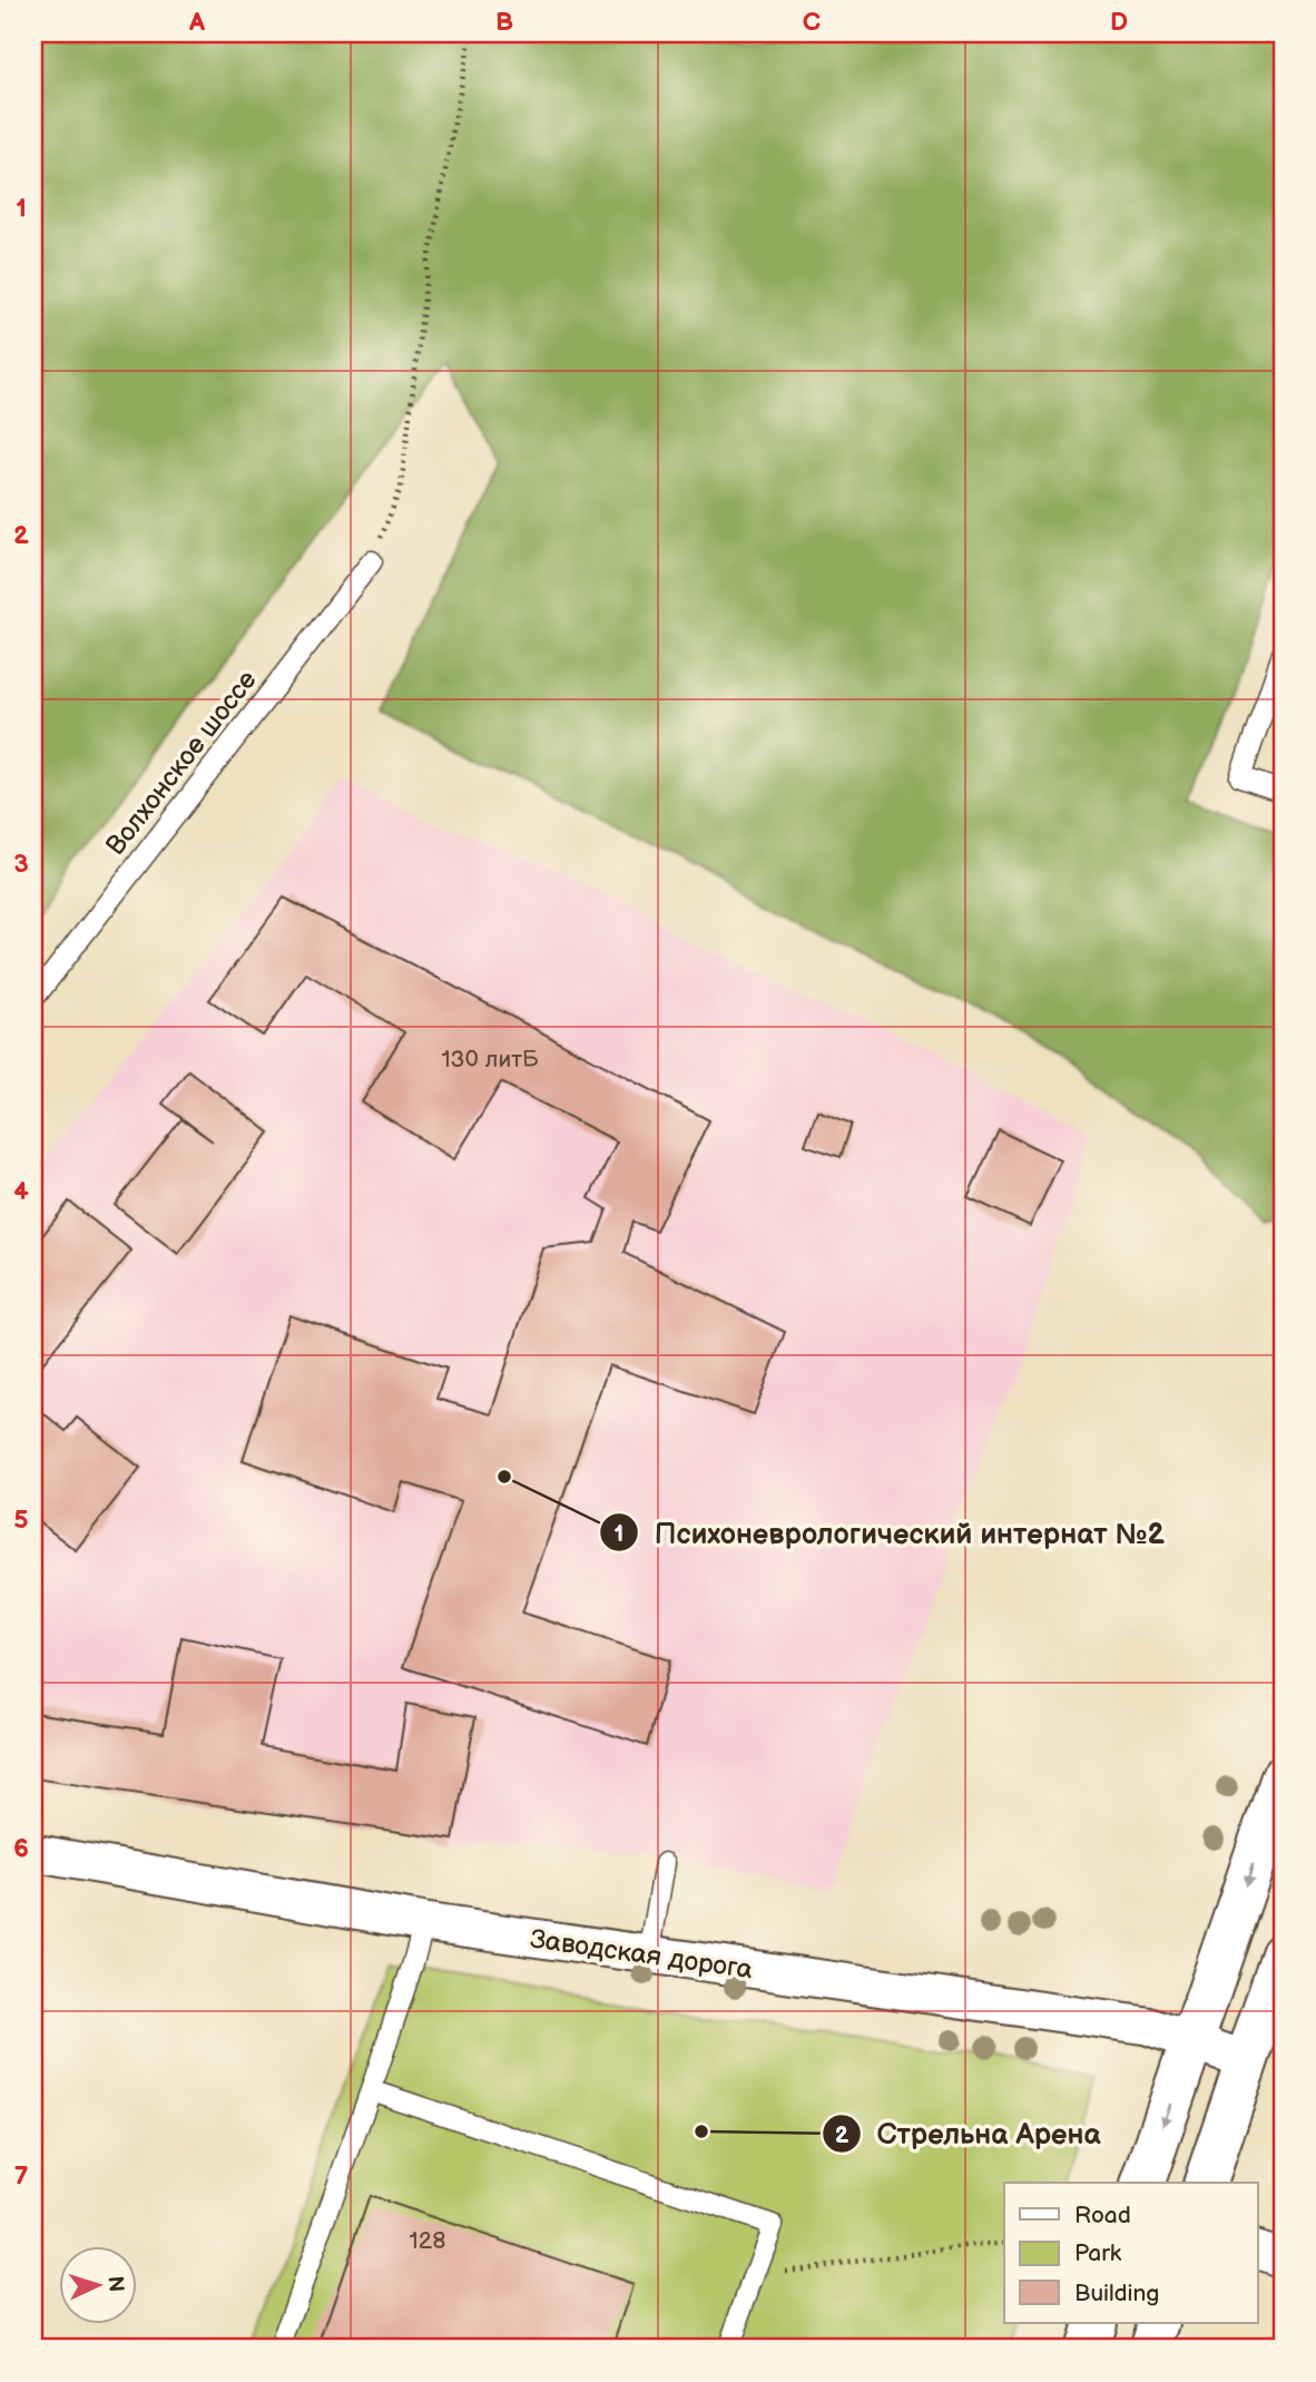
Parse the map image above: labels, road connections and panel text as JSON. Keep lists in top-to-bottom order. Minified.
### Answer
{"streets":{"street":["Заводская дорога"],"lane":["Волхонское шоссе"]},"places":["Психоневрологический интернат №2","Стрельна Арена"],"house_numbers":["130 литБ","128"],"legend":["Road","Park","Building"],"north":"right","grid":{"columns":["A","B","C","D"],"rows":["1","2","3","4","5","6","7"]}}
